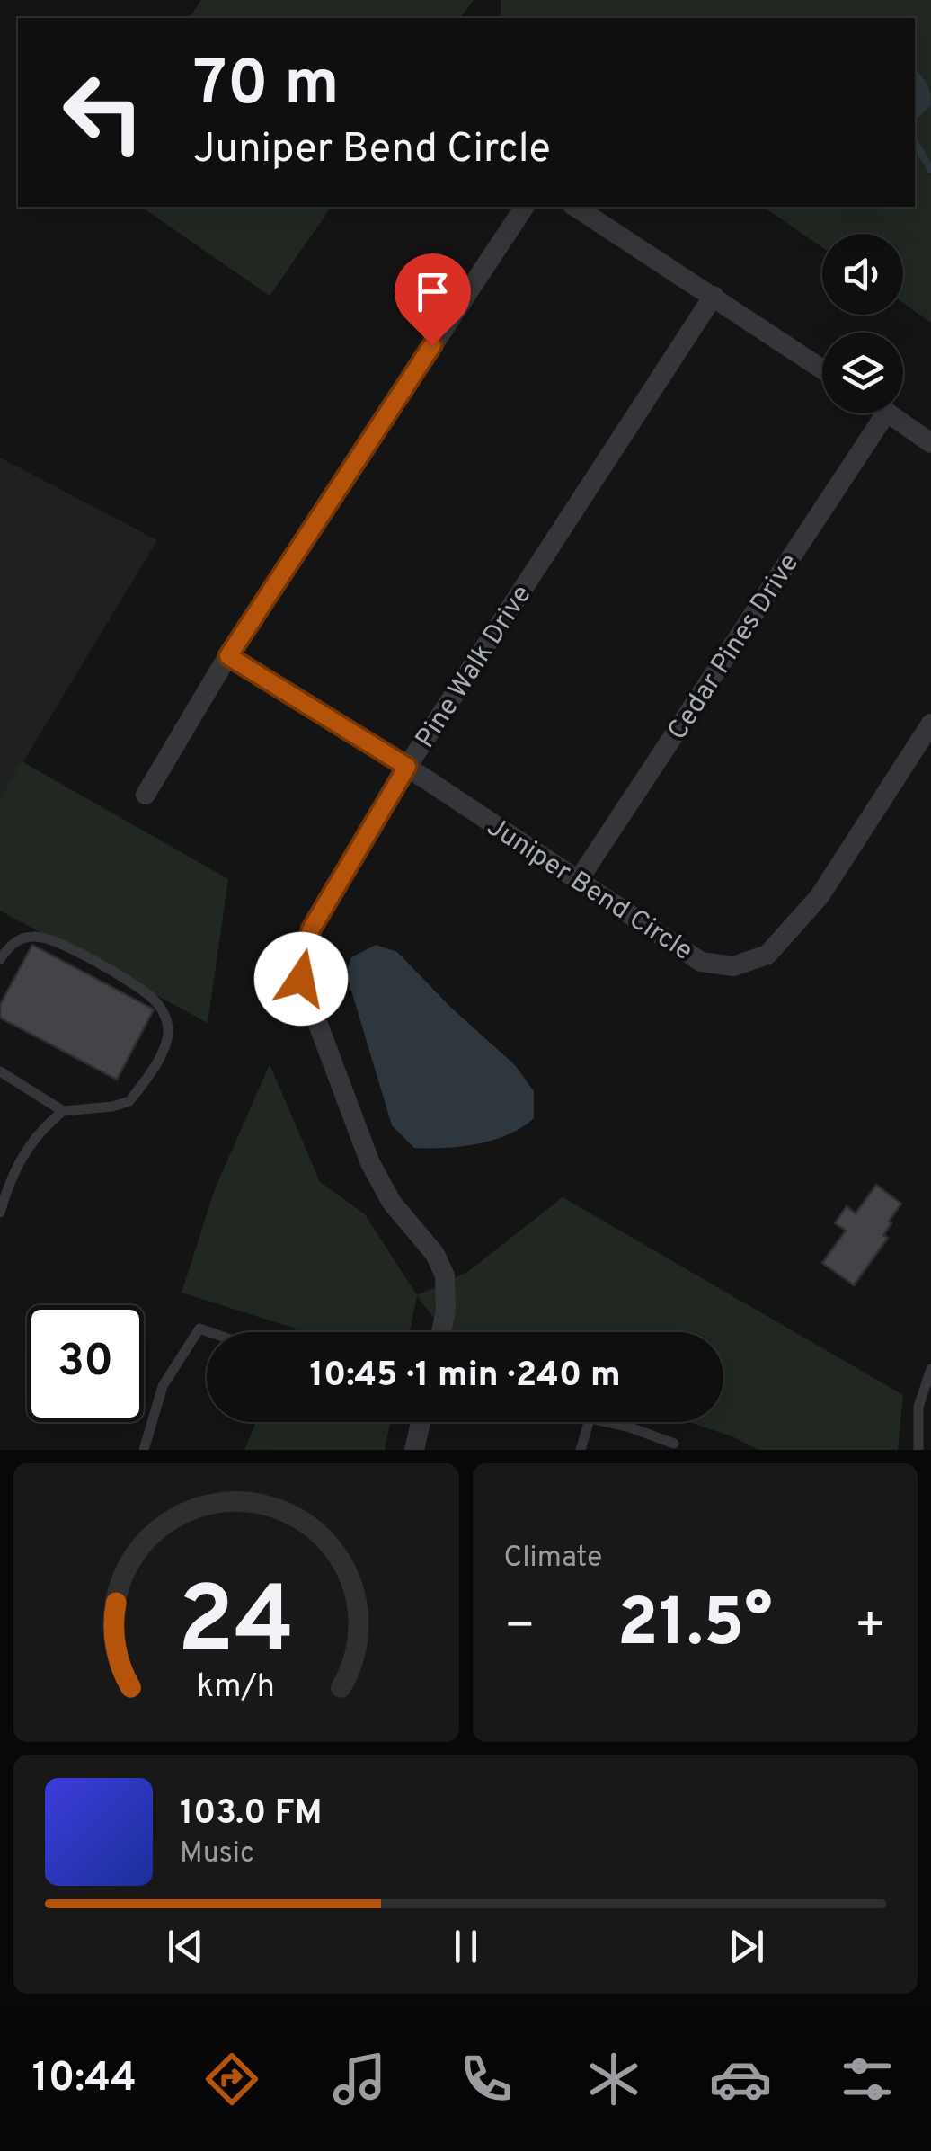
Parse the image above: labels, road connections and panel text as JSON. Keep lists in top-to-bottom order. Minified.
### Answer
{"streets":{"street":["Cedar Pines Drive","Pine Walk Drive","Juniper Bend Circle"]},"crossings":[["Cedar Pines Drive","Juniper Bend Circle"],["Pine Walk Drive","Juniper Bend Circle"]],"page":{"turn":["70 m","Juniper Bend Circle"],"limit":"30","trip":"10:45 · 1 min · 240 m","tile":"Climate","heat":["−","21.5°","+"],"song":["103.0 FM","Music"],"tabs":"10:44","gauge":["24","km/h"]}}
